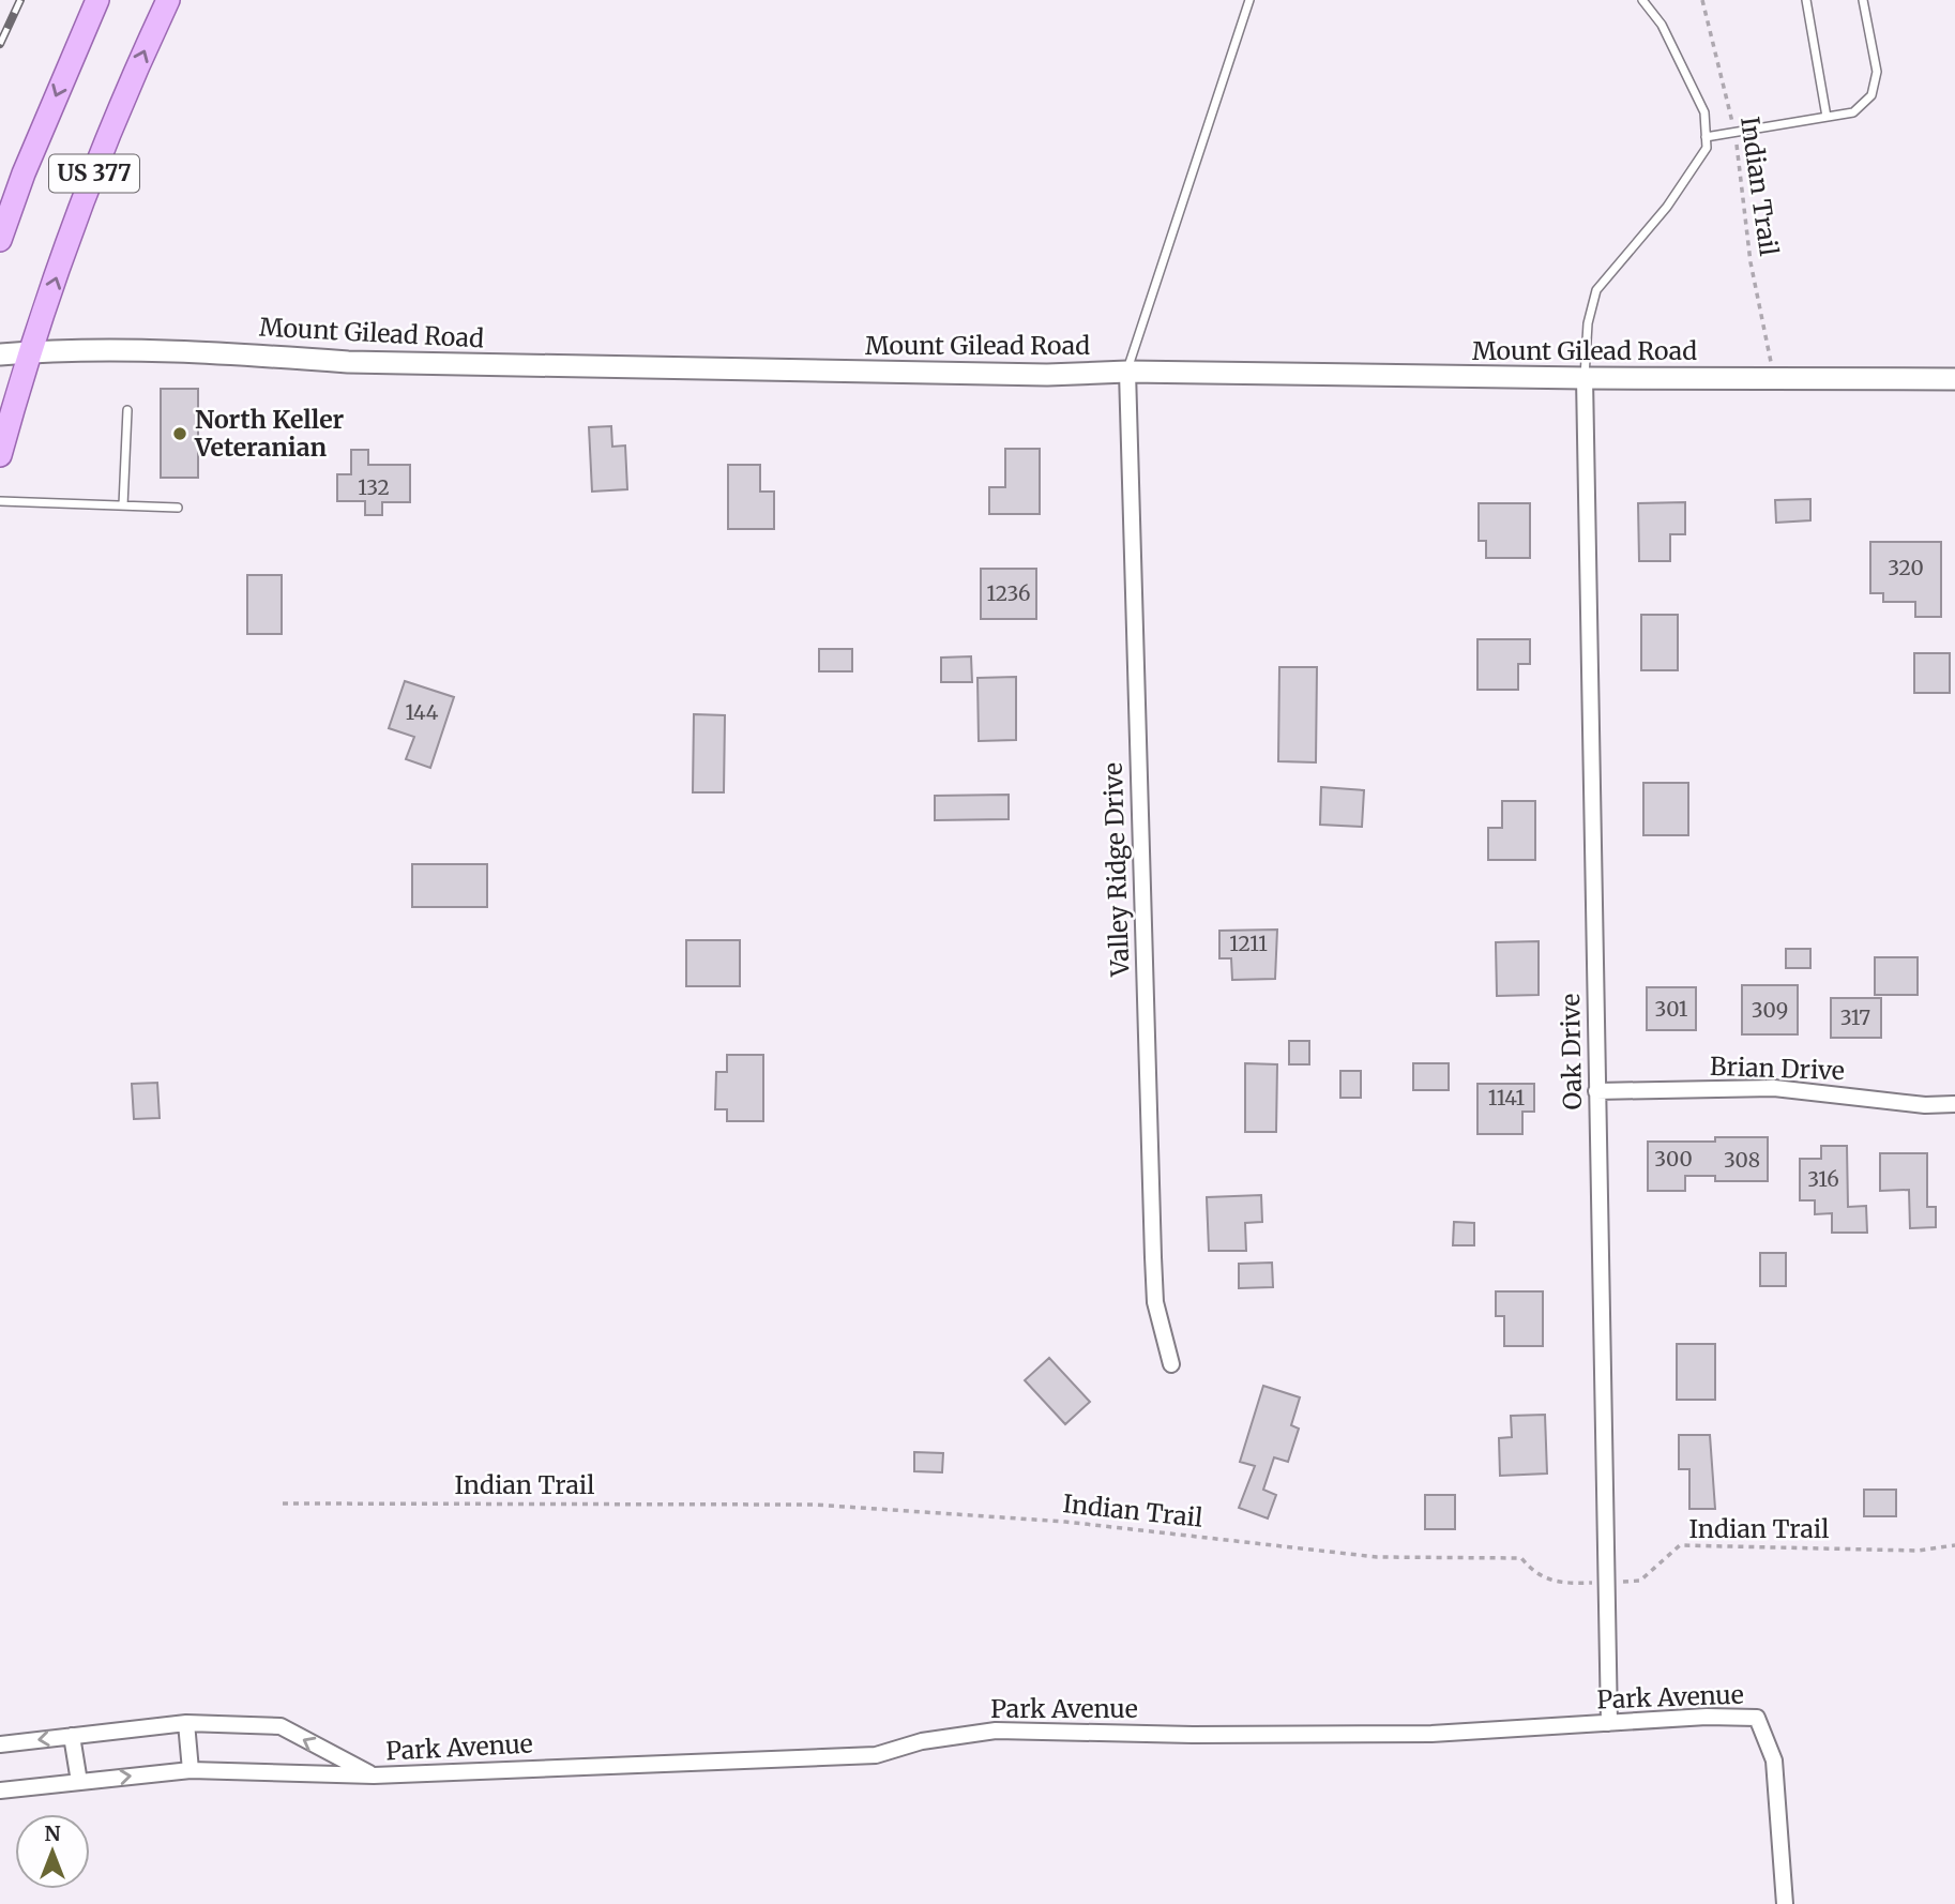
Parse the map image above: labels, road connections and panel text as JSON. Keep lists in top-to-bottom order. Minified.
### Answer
{"streets":{"main road":["US 377","Mount Gilead Road"],"street":["Valley Ridge Drive","Oak Drive","Brian Drive","Park Avenue"],"path":["Indian Trail"]},"crossings":[["US 377","Mount Gilead Road"],["Indian Trail","Mount Gilead Road"],["Indian Trail","Oak Drive"],["Mount Gilead Road","Valley Ridge Drive"],["Mount Gilead Road","Oak Drive"],["Oak Drive","Brian Drive"],["Oak Drive","Park Avenue"]],"places":["North Keller Veteranian"],"house_numbers":["132","320","1236","144","1211","301","309","317","1141","300","308","316"],"north":"top"}
